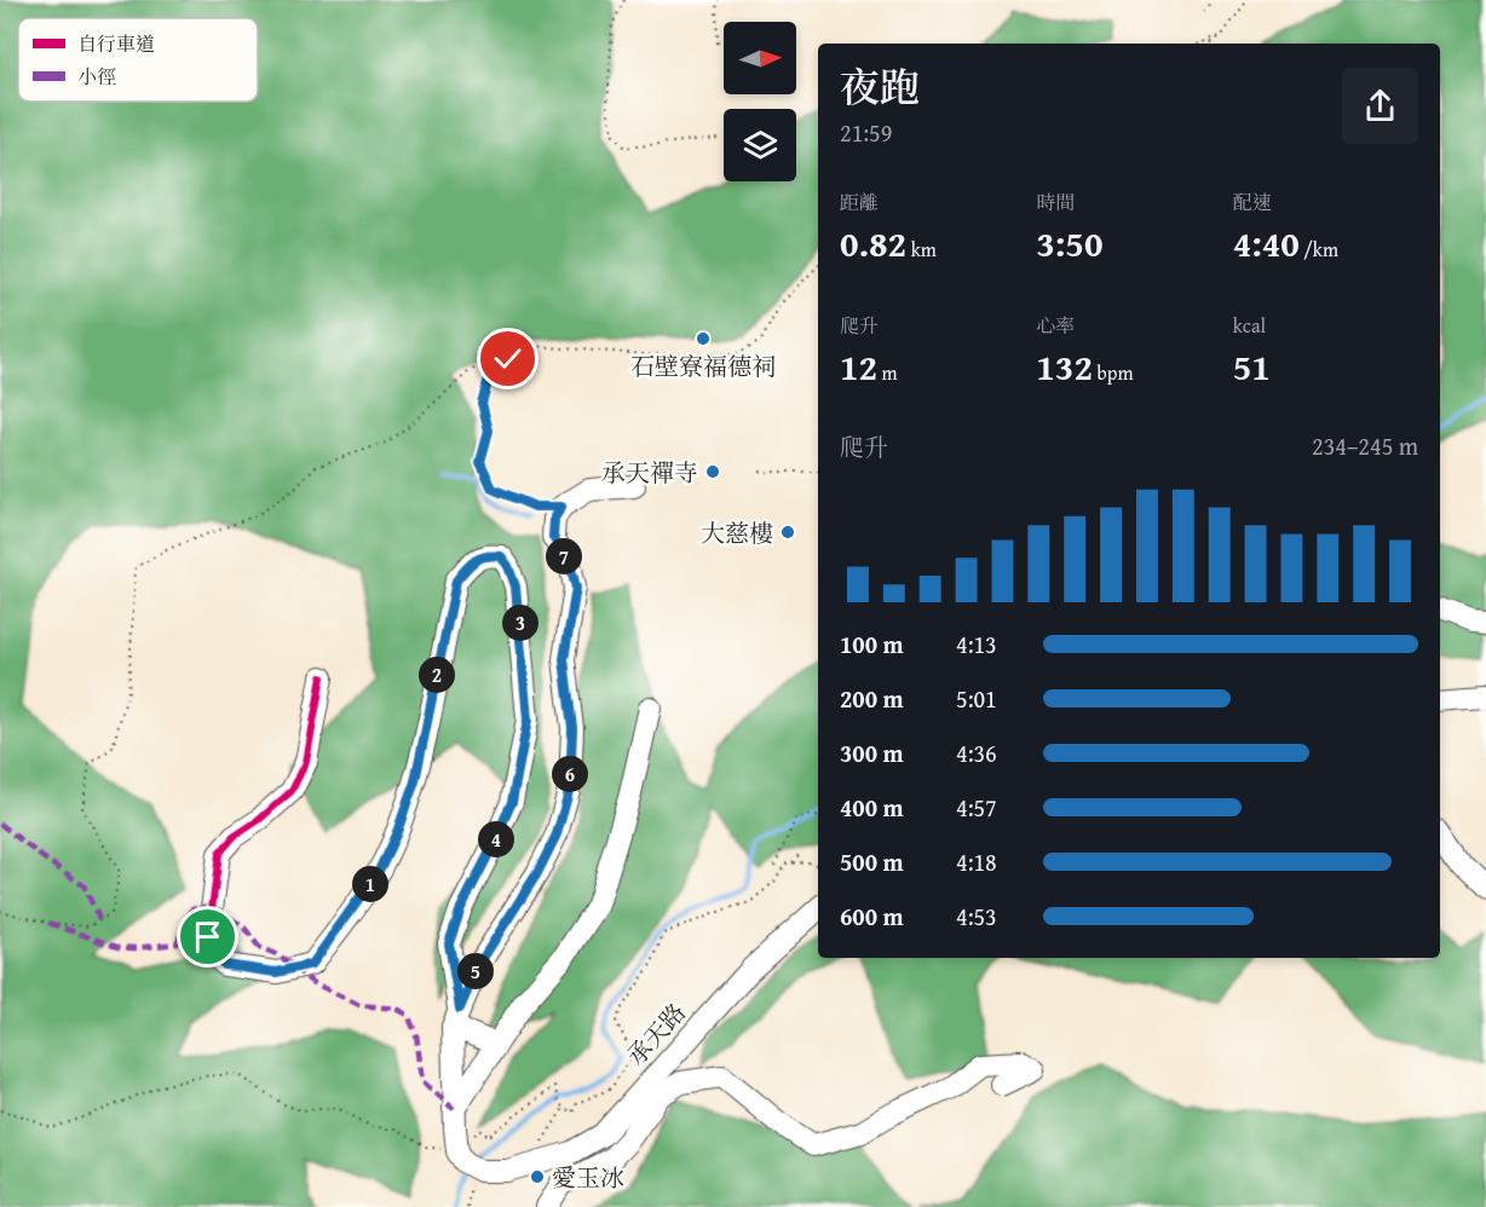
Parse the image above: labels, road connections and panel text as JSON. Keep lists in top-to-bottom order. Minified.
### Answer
{"streets":{"street":["承天路"]},"places":["石壁寮福德祠","承天禪寺","大慈樓","愛玉冰"],"legend":["自行車道","小徑"],"north":"right","page":{"heading":["夜跑","21:59"],"stats":[["距離","0.82 km"],["時間","3:50"],["配速","4:40 /km"],["爬升","12 m"],["心率","132 bpm"],["kcal","51"]],"chart":["爬升","234–245 m"],"pins":["7","3","2","6","4","1","5"],"list":[{"name":"100 m","note":"4:13"},{"name":"200 m","note":"5:01"},{"name":"300 m","note":"4:36"},{"name":"400 m","note":"4:57"},{"name":"500 m","note":"4:18"},{"name":"600 m","note":"4:53"}]}}
